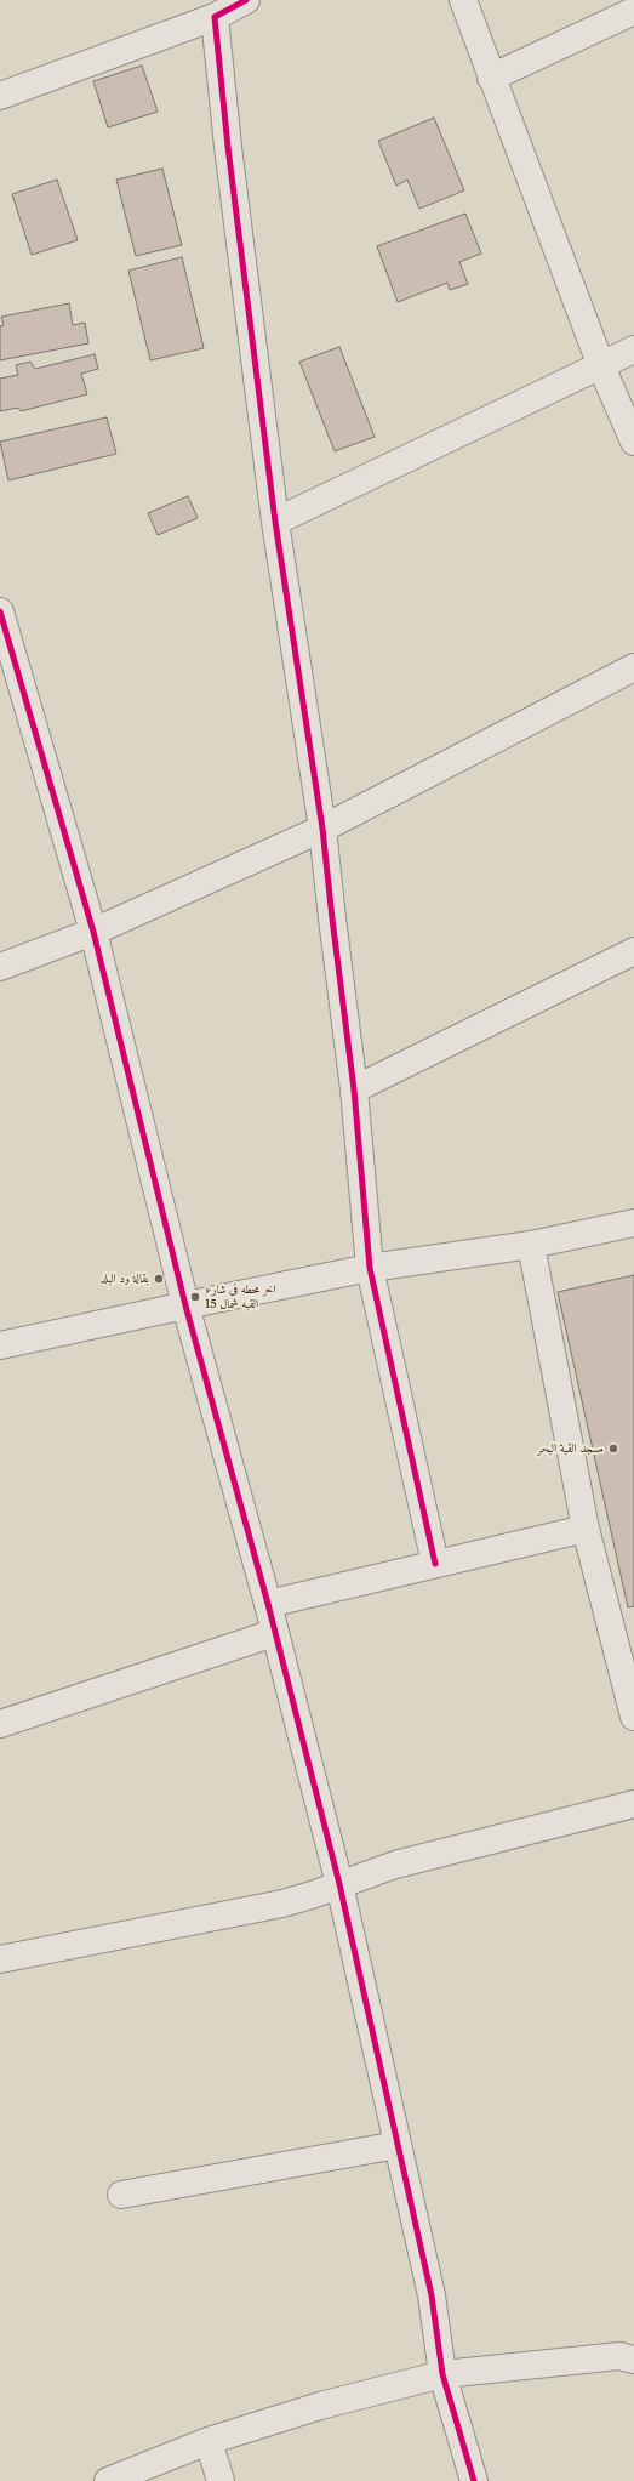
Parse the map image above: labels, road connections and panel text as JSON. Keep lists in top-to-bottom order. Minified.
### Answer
{"places":["بقالة ود البلد","اخر محطه في شارع 15 القبه شمال","مسجد القبة البحر"]}
